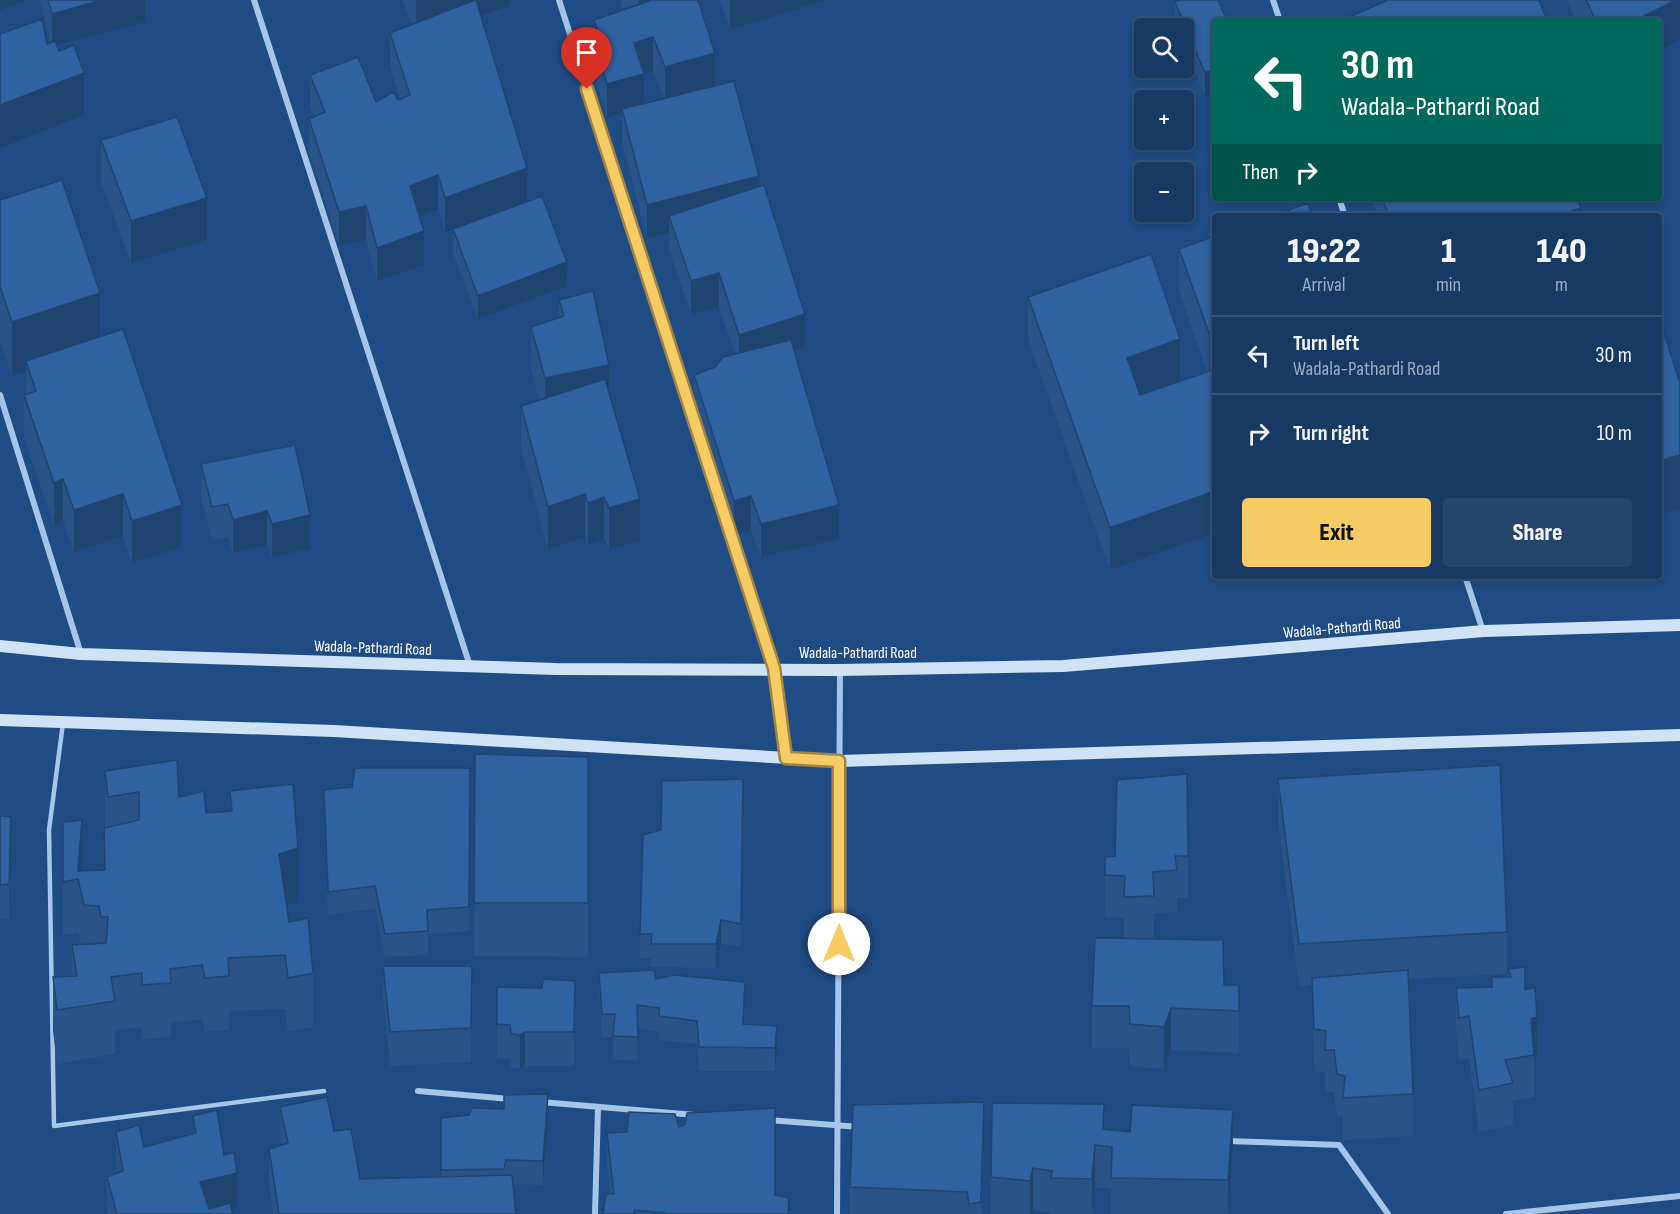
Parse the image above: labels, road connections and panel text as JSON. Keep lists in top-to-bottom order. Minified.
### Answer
{"streets":{"main road":["Wadala-Pathardi Road"]},"page":{"map_buttons":["+","−"],"turn":["30 m","Wadala-Pathardi Road"],"then":"Then","eta":["19:22","Arrival","1","min","140","m"],"list":[{"name":"Turn left","note":"Wadala-Pathardi Road","value":"30 m"},{"name":"Turn right","value":"10 m"}],"buttons":["Exit","Share"]}}
